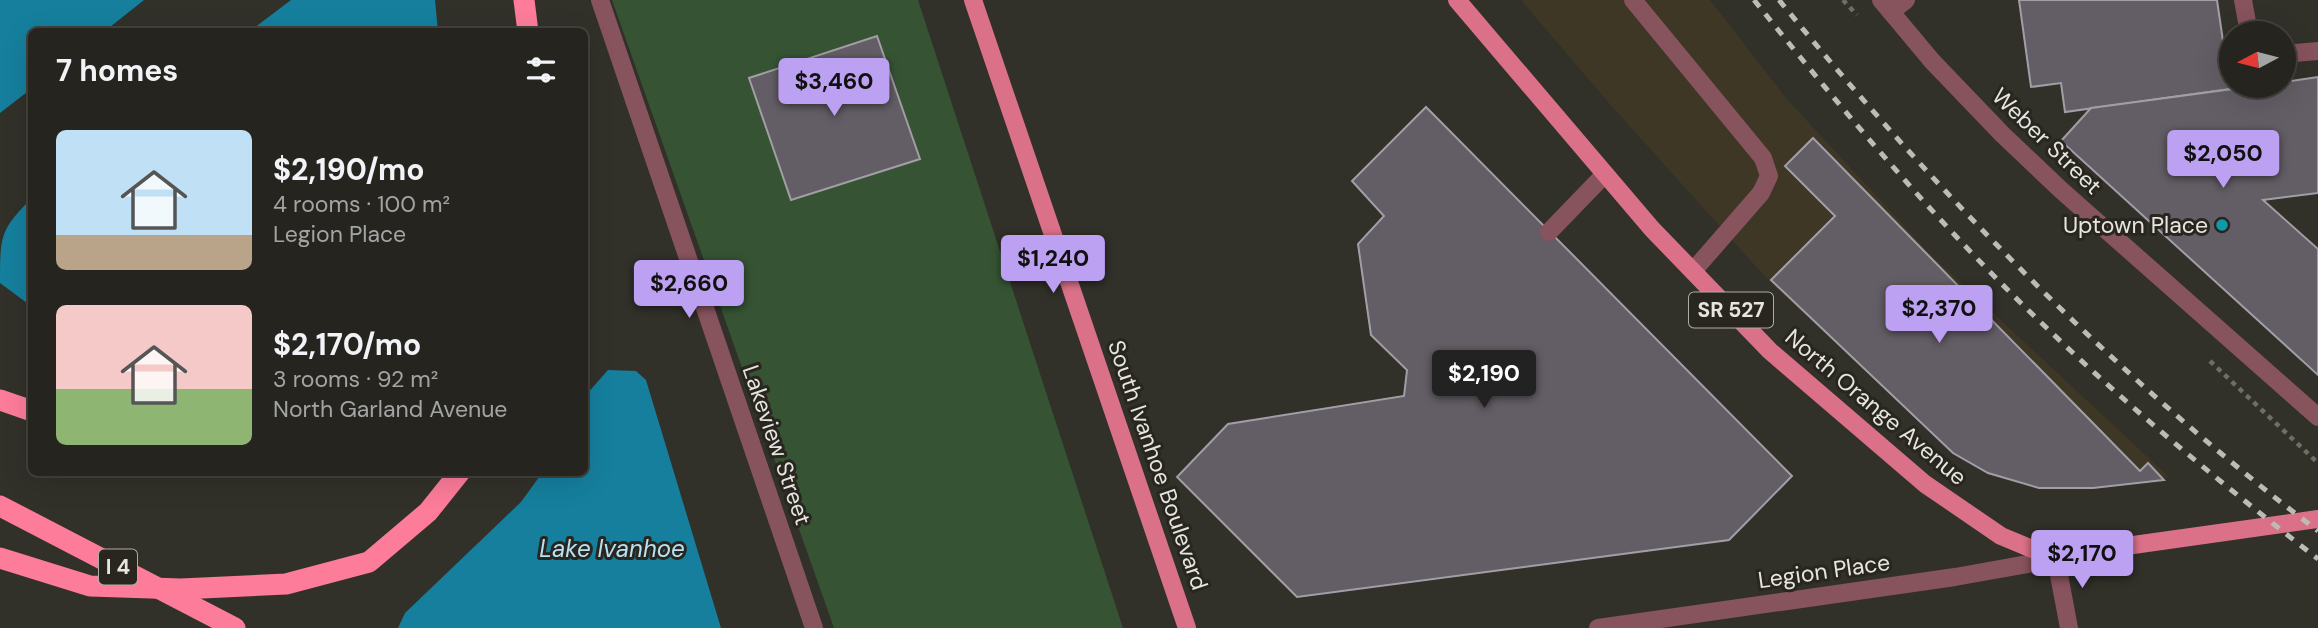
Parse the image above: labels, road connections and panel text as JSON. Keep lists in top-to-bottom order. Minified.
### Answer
{"streets":{"highway":["I 4"],"main road":["SR 527","North Orange Avenue","South Ivanhoe Boulevard"],"street":["Weber Street","Lakeview Street","Legion Place"]},"crossings":[["North Orange Avenue","Legion Place"]],"water":["Lake Ivanhoe"],"places":["Uptown Place"],"north":"left","page":{"heading":"7 homes","price":["$3,460","$2,050","$1,240","$2,660","$2,370","$2,190","$2,170"],"list":[{"name":"$2,190/mo","note":"4 rooms · 100 m² · Legion Place"},{"name":"$2,170/mo","note":"3 rooms · 92 m² · North Garland Avenue"}]}}
